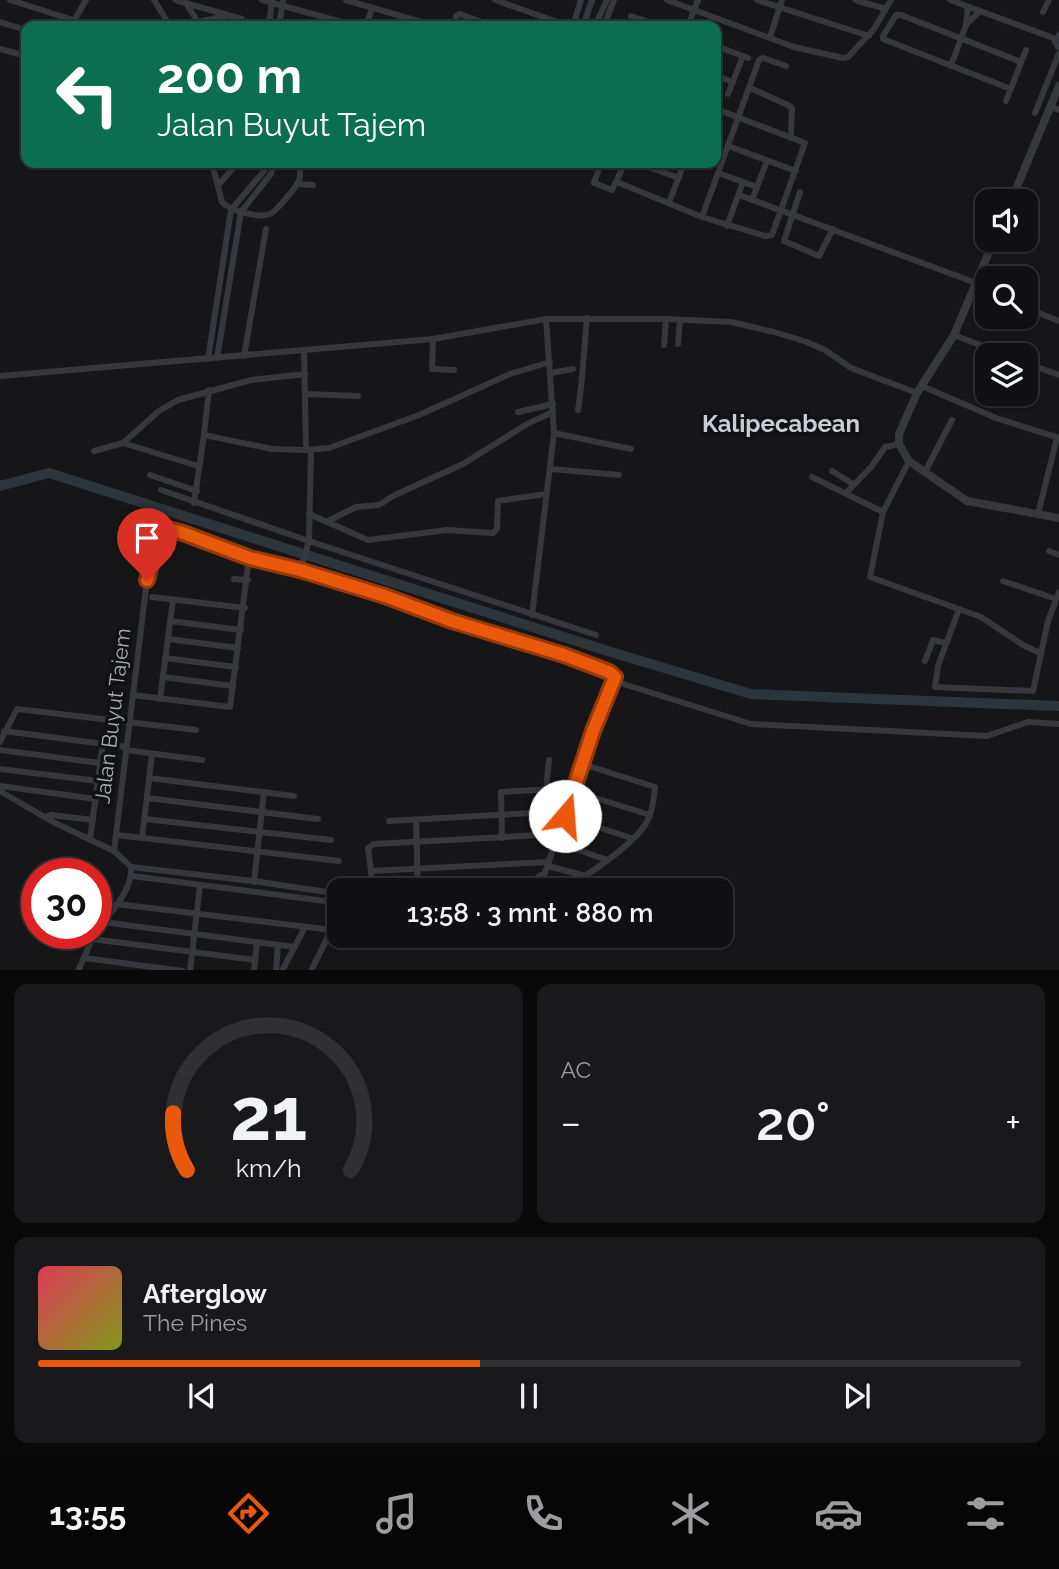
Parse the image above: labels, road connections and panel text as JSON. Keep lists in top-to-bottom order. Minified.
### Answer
{"streets":{"street":["Jalan Buyut Tajem"]},"districts":["Kalipecabean"],"page":{"turn":["200 m","Jalan Buyut Tajem"],"limit":"30","trip":"13:58 · 3 mnt · 880 m","tile":"AC","heat":["−","20°","+"],"song":["Afterglow","The Pines"],"tabs":"13:55","gauge":["21","km/h"]}}
